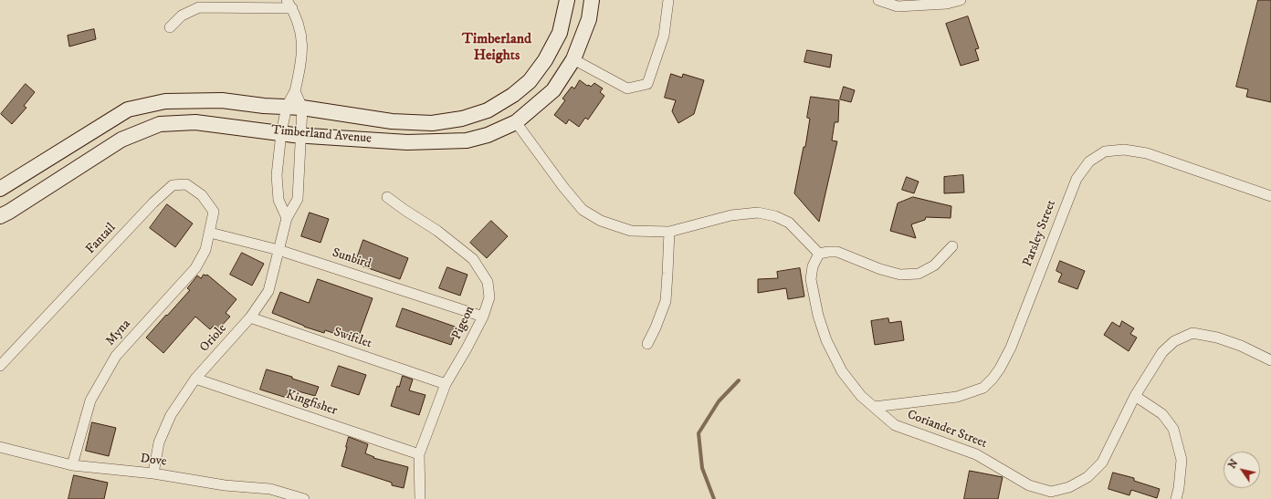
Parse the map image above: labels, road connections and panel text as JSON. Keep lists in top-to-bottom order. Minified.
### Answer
{"streets":{"street":["Timberland Avenue","Parsley Street","Fantail","Sunbird","Pigeon","Myna","Oriole","Swiftlet","Kingfisher","Coriander Street","Dove"]},"crossings":[["Timberland Avenue","Oriole"],["Parsley Street","Coriander Street"],["Fantail","Sunbird"],["Fantail","Myna"],["Sunbird","Pigeon"],["Sunbird","Myna"],["Sunbird","Oriole"],["Pigeon","Swiftlet"],["Pigeon","Kingfisher"],["Myna","Dove"],["Oriole","Swiftlet"],["Oriole","Kingfisher"],["Oriole","Dove"]],"districts":["Timberland Heights"],"north":"top left"}
